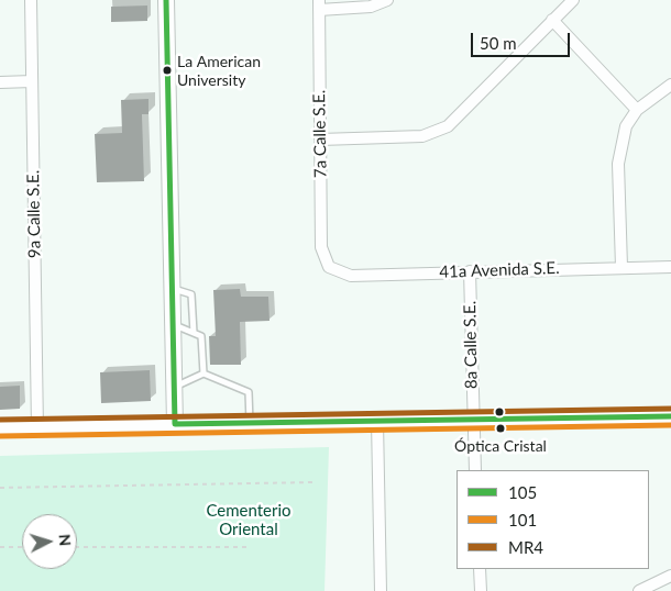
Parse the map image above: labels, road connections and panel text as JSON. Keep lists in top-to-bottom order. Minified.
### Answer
{"streets":{"street":["7a Calle S.E.","9a Calle S.E.","41a Avenida S.E.","8a Calle S.E."]},"crossings":[["7a Calle S.E.","41a Avenida S.E."],["41a Avenida S.E.","8a Calle S.E."]],"parks":["Cementerio Oriental"],"places":["La American University","Óptica Cristal"],"lines":["transit line 105","transit line MR4","transit line 101"],"legend":["105","101","MR4"],"scale_bar":"50 m","north":"right"}
